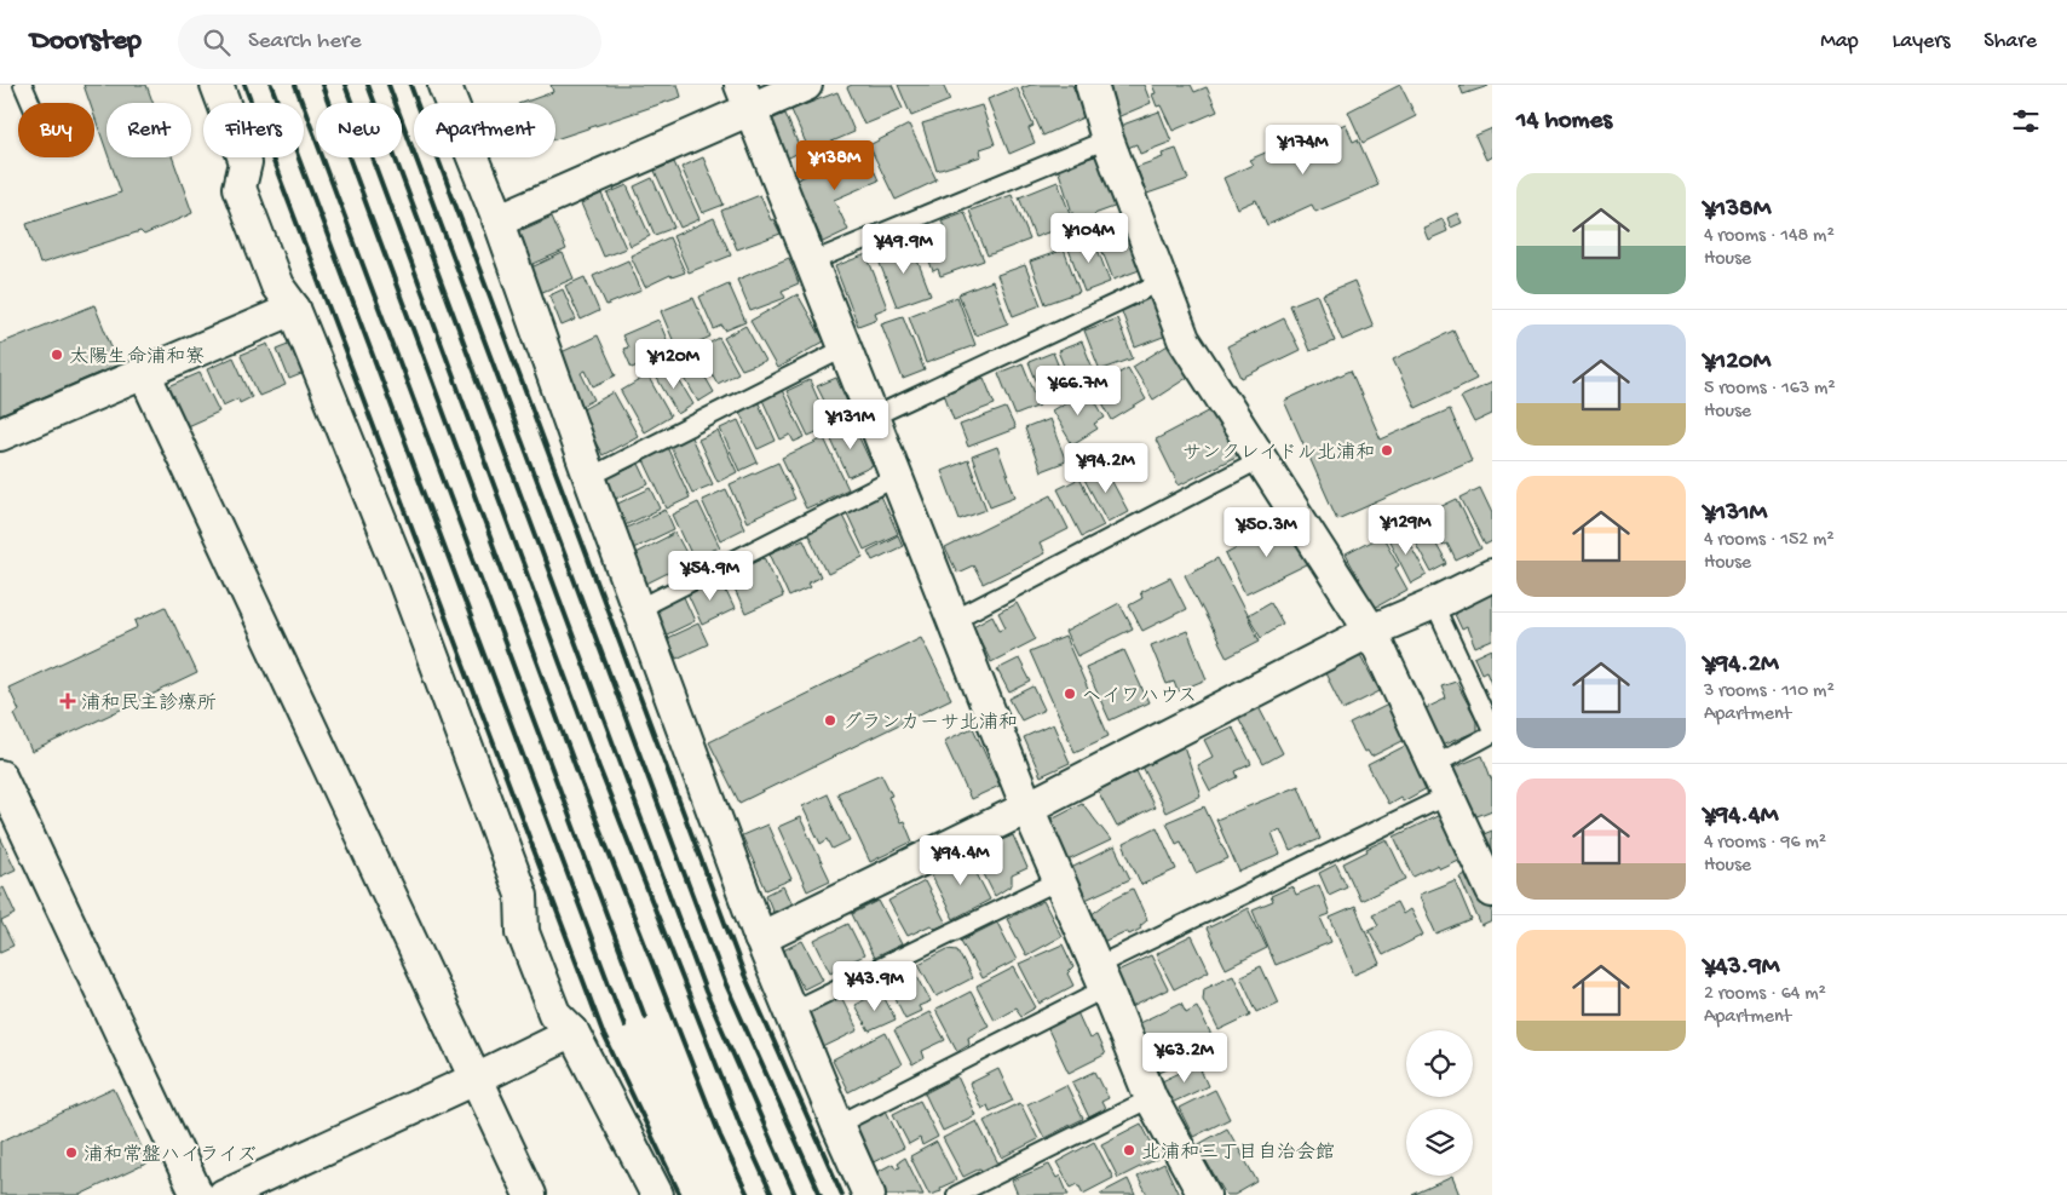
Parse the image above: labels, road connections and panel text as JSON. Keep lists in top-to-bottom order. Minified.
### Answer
{"places":{"other":["太陽生命浦和寮","サンクレイドル北浦和","ヘイワハウス","グランカーサ北浦和","北浦和三丁目自治会館","浦和常盤ハイライズ"],"health":["浦和民主診療所"]},"page":{"header":"Doorstep","search":"Search here","nav":["Map","Layers","Share"],"heading":"14 homes","chip":["Buy","Rent","Filters","New","Apartment"],"price":["¥174M","¥138M","¥104M","¥49.9M","¥120M","¥66.7M","¥131M","¥94.2M","¥129M","¥50.3M","¥54.9M","¥94.4M","¥43.9M","¥63.2M"],"list":[{"name":"¥138M","note":"4 rooms · 148 m² · House"},{"name":"¥120M","note":"5 rooms · 163 m² · House"},{"name":"¥131M","note":"4 rooms · 152 m² · House"},{"name":"¥94.2M","note":"3 rooms · 110 m² · Apartment"},{"name":"¥94.4M","note":"4 rooms · 96 m² · House"},{"name":"¥43.9M","note":"2 rooms · 64 m² · Apartment"}]}}
